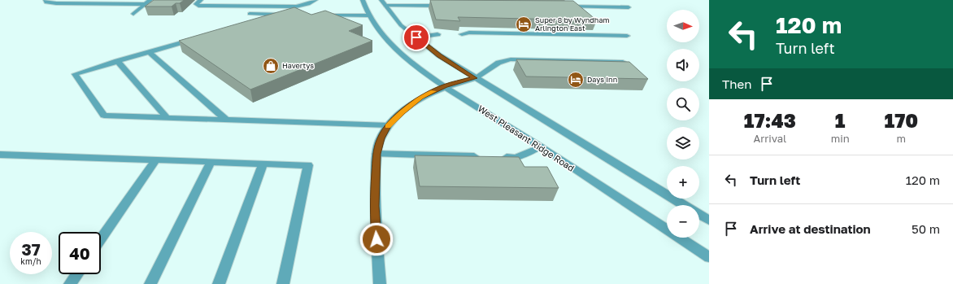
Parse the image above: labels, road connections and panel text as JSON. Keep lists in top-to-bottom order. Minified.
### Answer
{"streets":{"street":["West Pleasant Ridge Road"]},"places":{"hotel":["Super 8 by Wyndham Arlington East","Days Inn"],"shop":["Havertys"]},"north":"right","page":{"turn":["120 m","Turn left"],"map_buttons":["+","−"],"then":"Then","eta":["17:43","Arrival","1","min","170","m"],"list":[{"name":"Turn left","value":"120 m"},{"name":"Arrive at destination","value":"50 m"}],"speed":"37 km/h","limit":"40"}}
